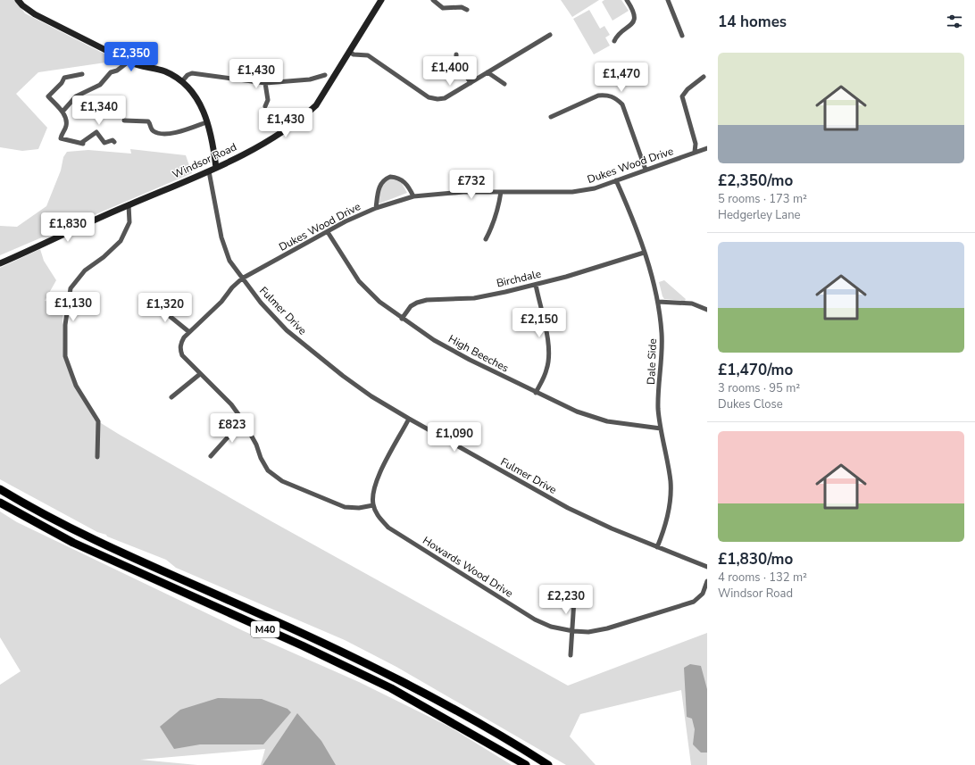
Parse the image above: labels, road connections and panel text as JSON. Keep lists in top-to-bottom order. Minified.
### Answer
{"streets":{"highway":["M40"],"main road":["Windsor Road"],"street":["Dukes Wood Drive","Birchdale","Fulmer Drive","High Beeches","Dale Side","Howards Wood Drive"]},"crossings":[["Dukes Wood Drive","Fulmer Drive"],["Dukes Wood Drive","High Beeches"],["Dukes Wood Drive","Dale Side"],["Dukes Wood Drive","Howards Wood Drive"],["Birchdale","High Beeches"],["Birchdale","Dale Side"],["Fulmer Drive","Dale Side"],["High Beeches","Dale Side"]],"page":{"heading":"14 homes","price":["£2,350","£1,400","£1,430","£1,470","£1,340","£1,430","£732","£1,830","£1,130","£1,320","£2,150","£823","£1,090","£2,230"],"list":[{"name":"£2,350/mo","note":"5 rooms · 173 m² · Hedgerley Lane"},{"name":"£1,470/mo","note":"3 rooms · 95 m² · Dukes Close"},{"name":"£1,830/mo","note":"4 rooms · 132 m² · Windsor Road"}]}}
